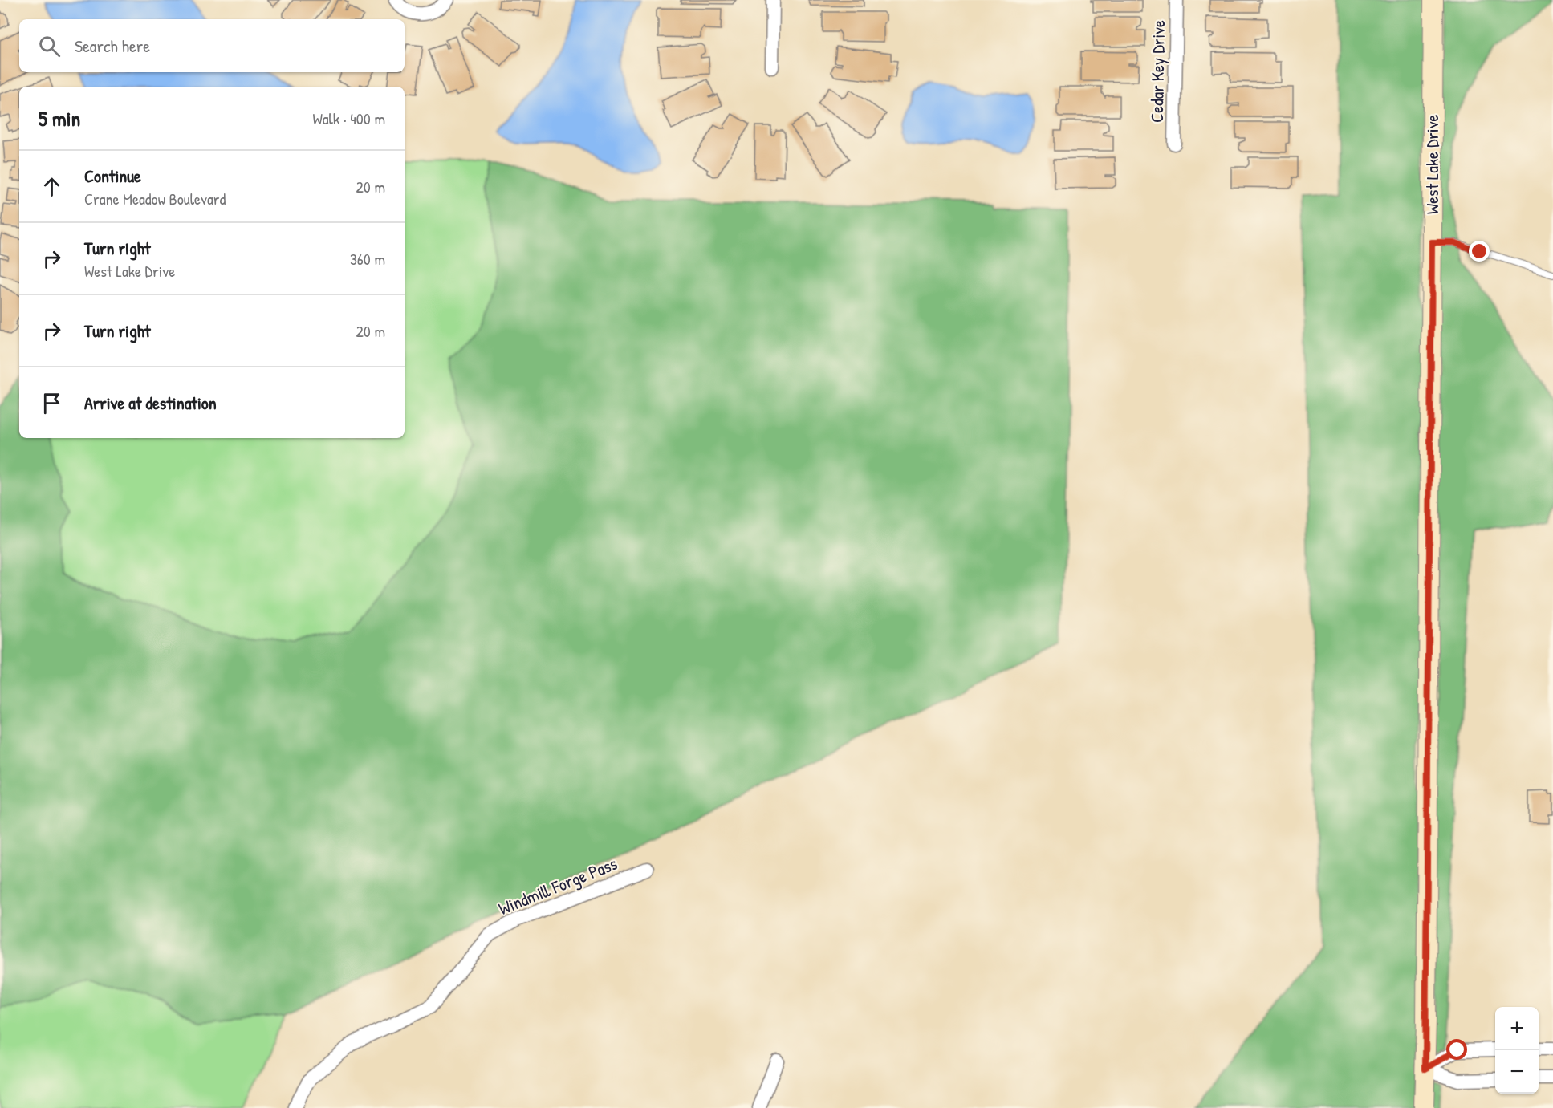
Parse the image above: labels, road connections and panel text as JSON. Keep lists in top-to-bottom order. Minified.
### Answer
{"streets":{"street":["Cedar Key Drive","West Lake Drive","Windmill Forge Pass"]},"page":{"search":"Search here","heading":["5 min","Walk · 400 m"],"list":[["Continue","Crane Meadow Boulevard","20 m"],["Turn right","West Lake Drive","360 m"],["Turn right","20 m"],"Arrive at destination"],"map_buttons":["+","−"]}}
